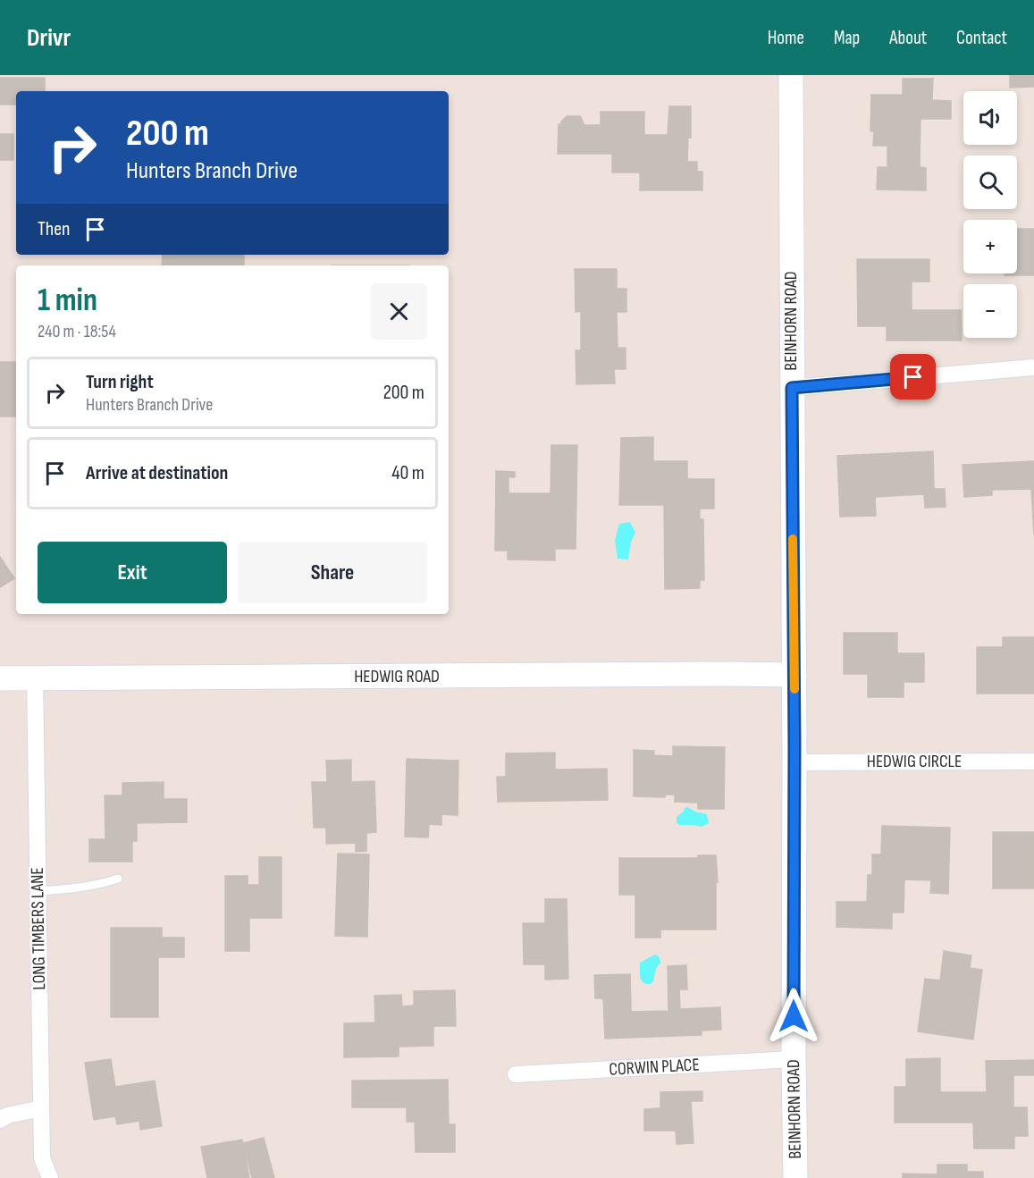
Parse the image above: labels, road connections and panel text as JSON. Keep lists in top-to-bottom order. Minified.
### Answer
{"streets":{"street":["BEINHORN ROAD","HEDWIG ROAD","HEDWIG CIRCLE","LONG TIMBERS LANE","CORWIN PLACE"]},"crossings":[["BEINHORN ROAD","HEDWIG ROAD"],["BEINHORN ROAD","HEDWIG CIRCLE"],["BEINHORN ROAD","CORWIN PLACE"],["HEDWIG ROAD","LONG TIMBERS LANE"]],"page":{"header":"Drivr","nav":["Home","Map","About","Contact"],"map_buttons":["+","−"],"turn":["200 m","Hunters Branch Drive"],"then":"Then","heading":["1 min","240 m · 18:54"],"list":[{"name":"Turn right","note":"Hunters Branch Drive","value":"200 m"},{"name":"Arrive at destination","value":"40 m"}],"buttons":["Exit","Share"]}}
